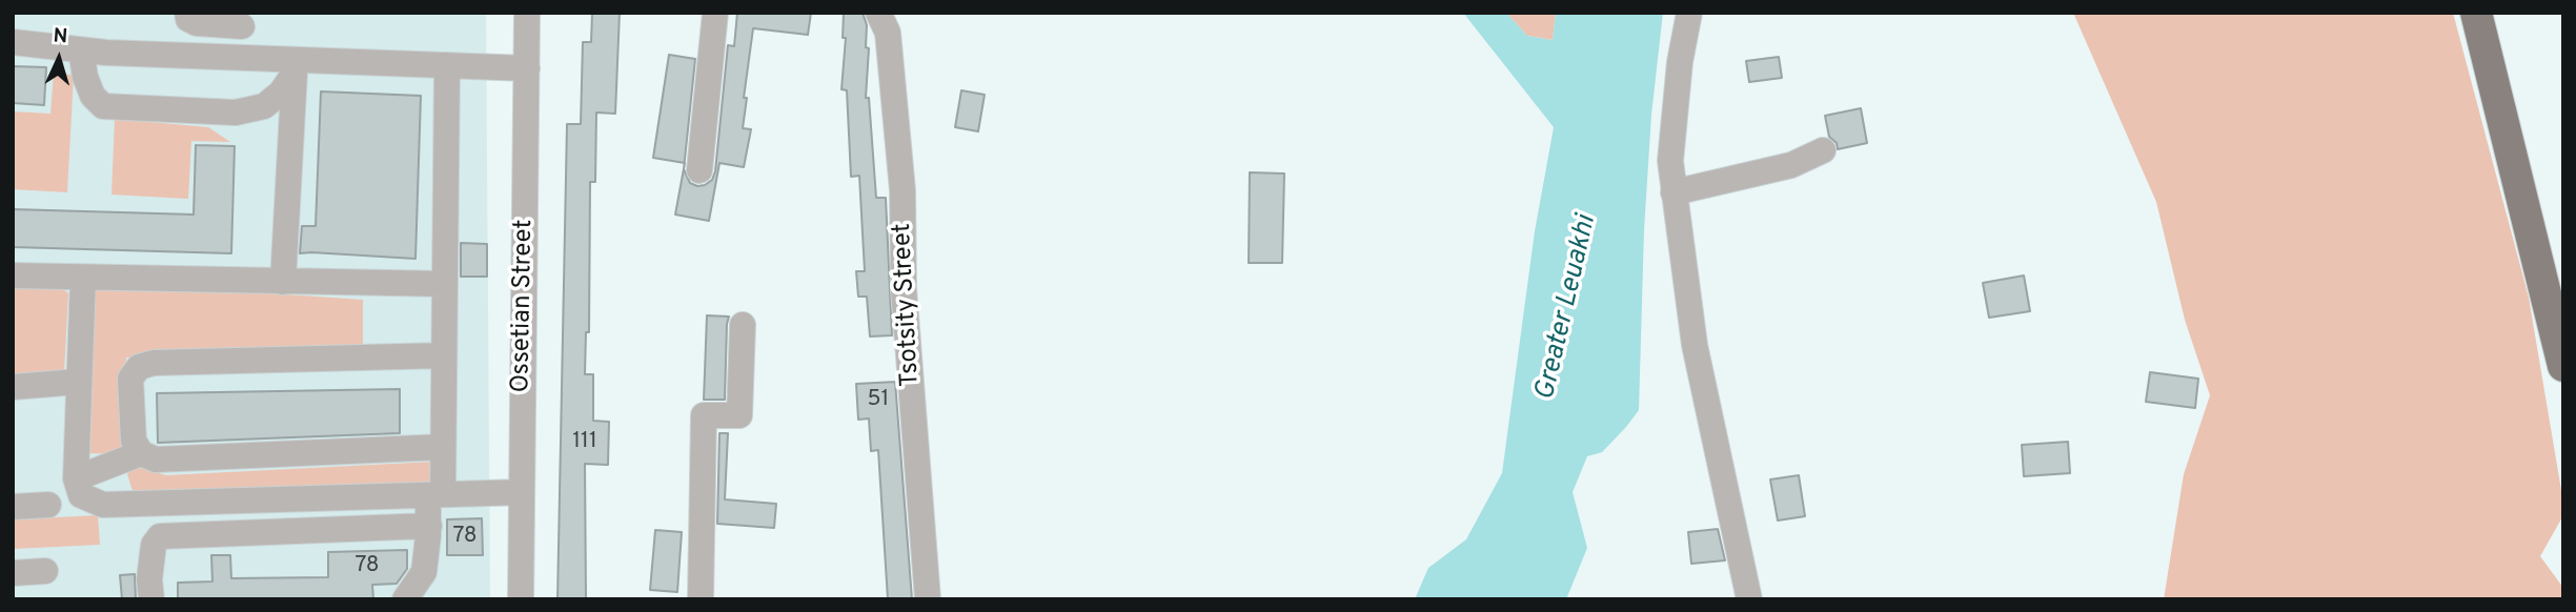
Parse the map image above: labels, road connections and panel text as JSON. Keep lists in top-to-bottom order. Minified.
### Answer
{"streets":{"street":["Tsotsity Street","Ossetian Street"]},"water":["Greater Leuakhi"],"house_numbers":["51","111","78","78"],"north":"top"}
